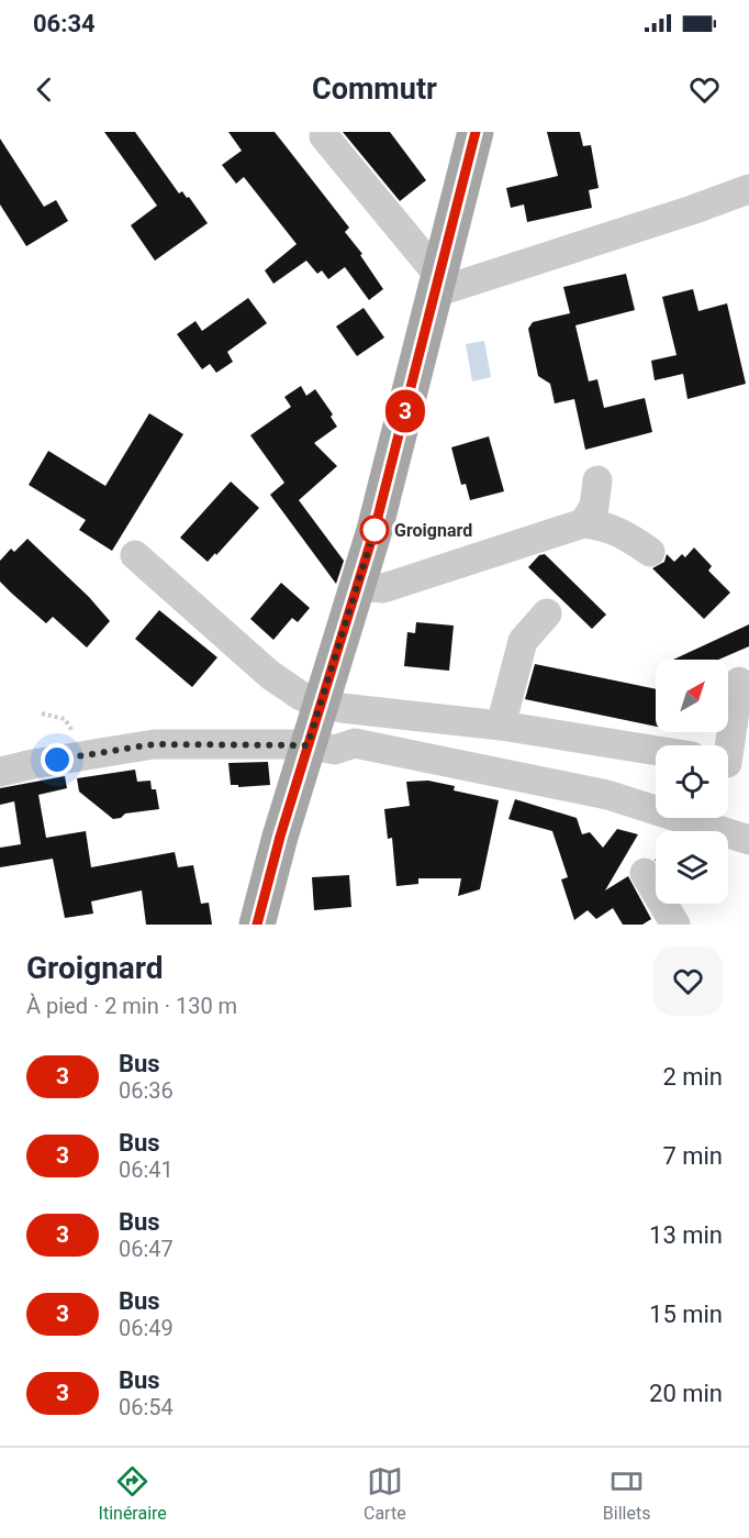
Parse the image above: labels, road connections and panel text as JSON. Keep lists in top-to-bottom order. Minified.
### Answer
{"places":["Groignard"],"lines":["bus line 3"],"north":"top right","page":{"status":"06:34","header":"Commutr","on_map":"3","heading":["Groignard","À pied · 2 min · 130 m"],"list":[{"mark":"3","name":"Bus","note":"06:36","value":"2 min"},{"mark":"3","name":"Bus","note":"06:41","value":"7 min"},{"mark":"3","name":"Bus","note":"06:47","value":"13 min"},{"mark":"3","name":"Bus","note":"06:49","value":"15 min"},{"mark":"3","name":"Bus","note":"06:54","value":"20 min"}],"tabs":["Itinéraire","Carte","Billets"]}}
